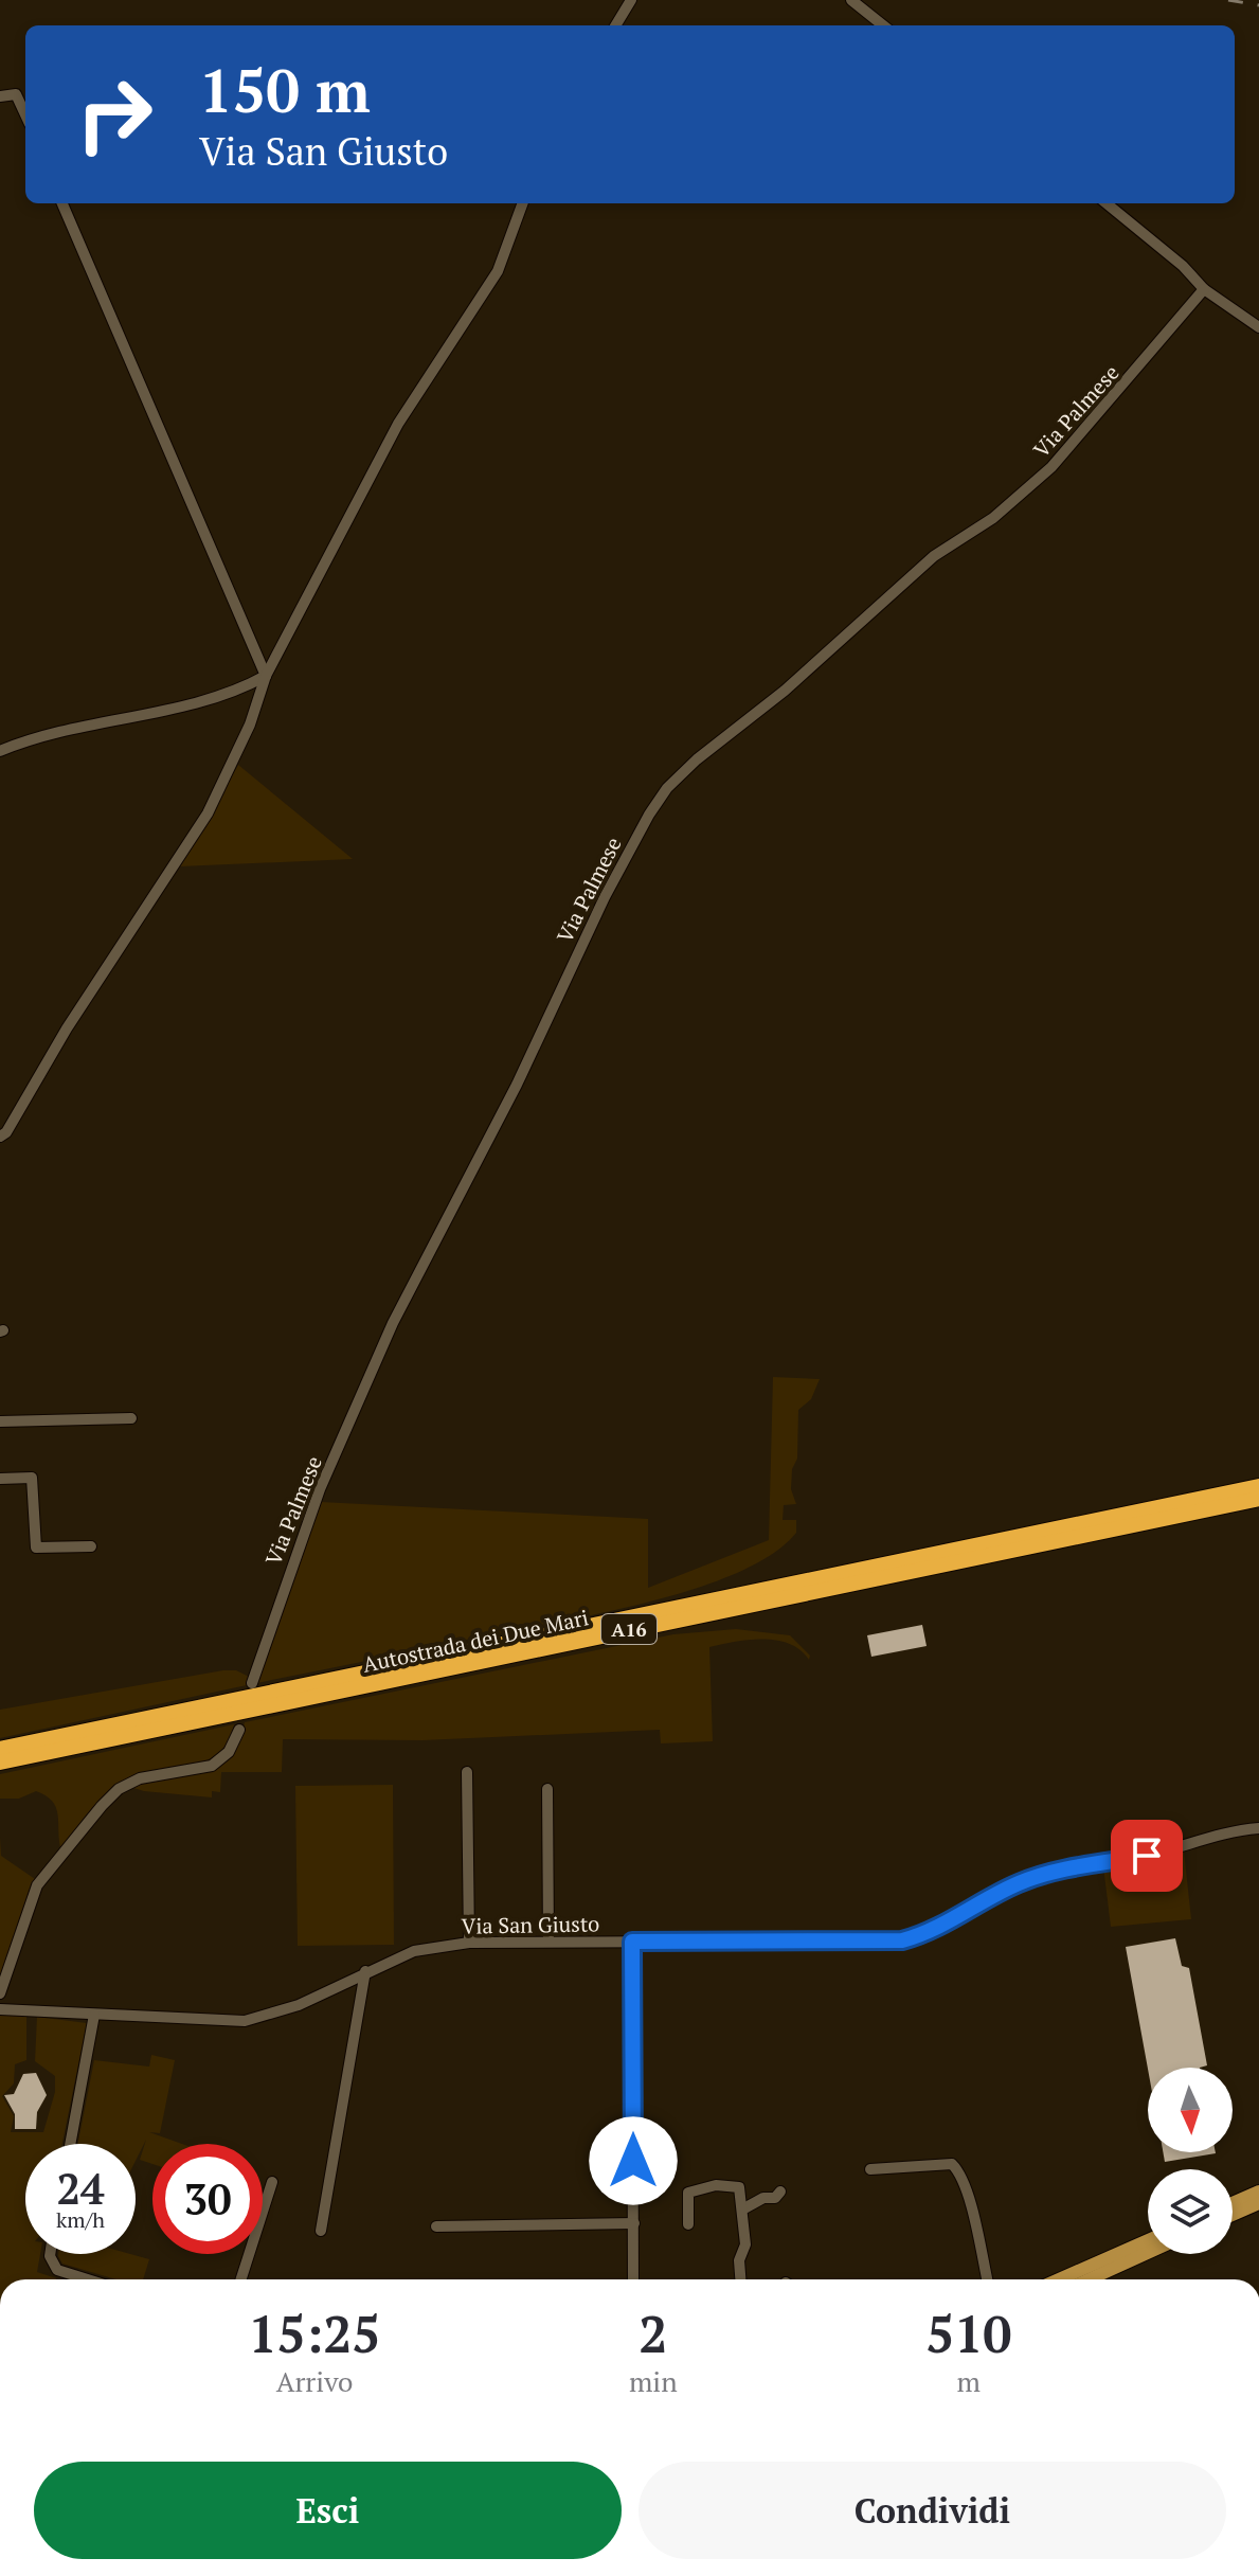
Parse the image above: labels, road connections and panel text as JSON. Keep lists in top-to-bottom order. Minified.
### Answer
{"streets":{"highway":["A16","Autostrada dei Due Mari"],"street":["Via Palmese","Via San Giusto"]},"north":"bottom","page":{"turn":["150 m","Via San Giusto"],"speed":"24 km/h","limit":"30","eta":["15:25","Arrivo","2","min","510","m"],"buttons":["Esci","Condividi"]}}
